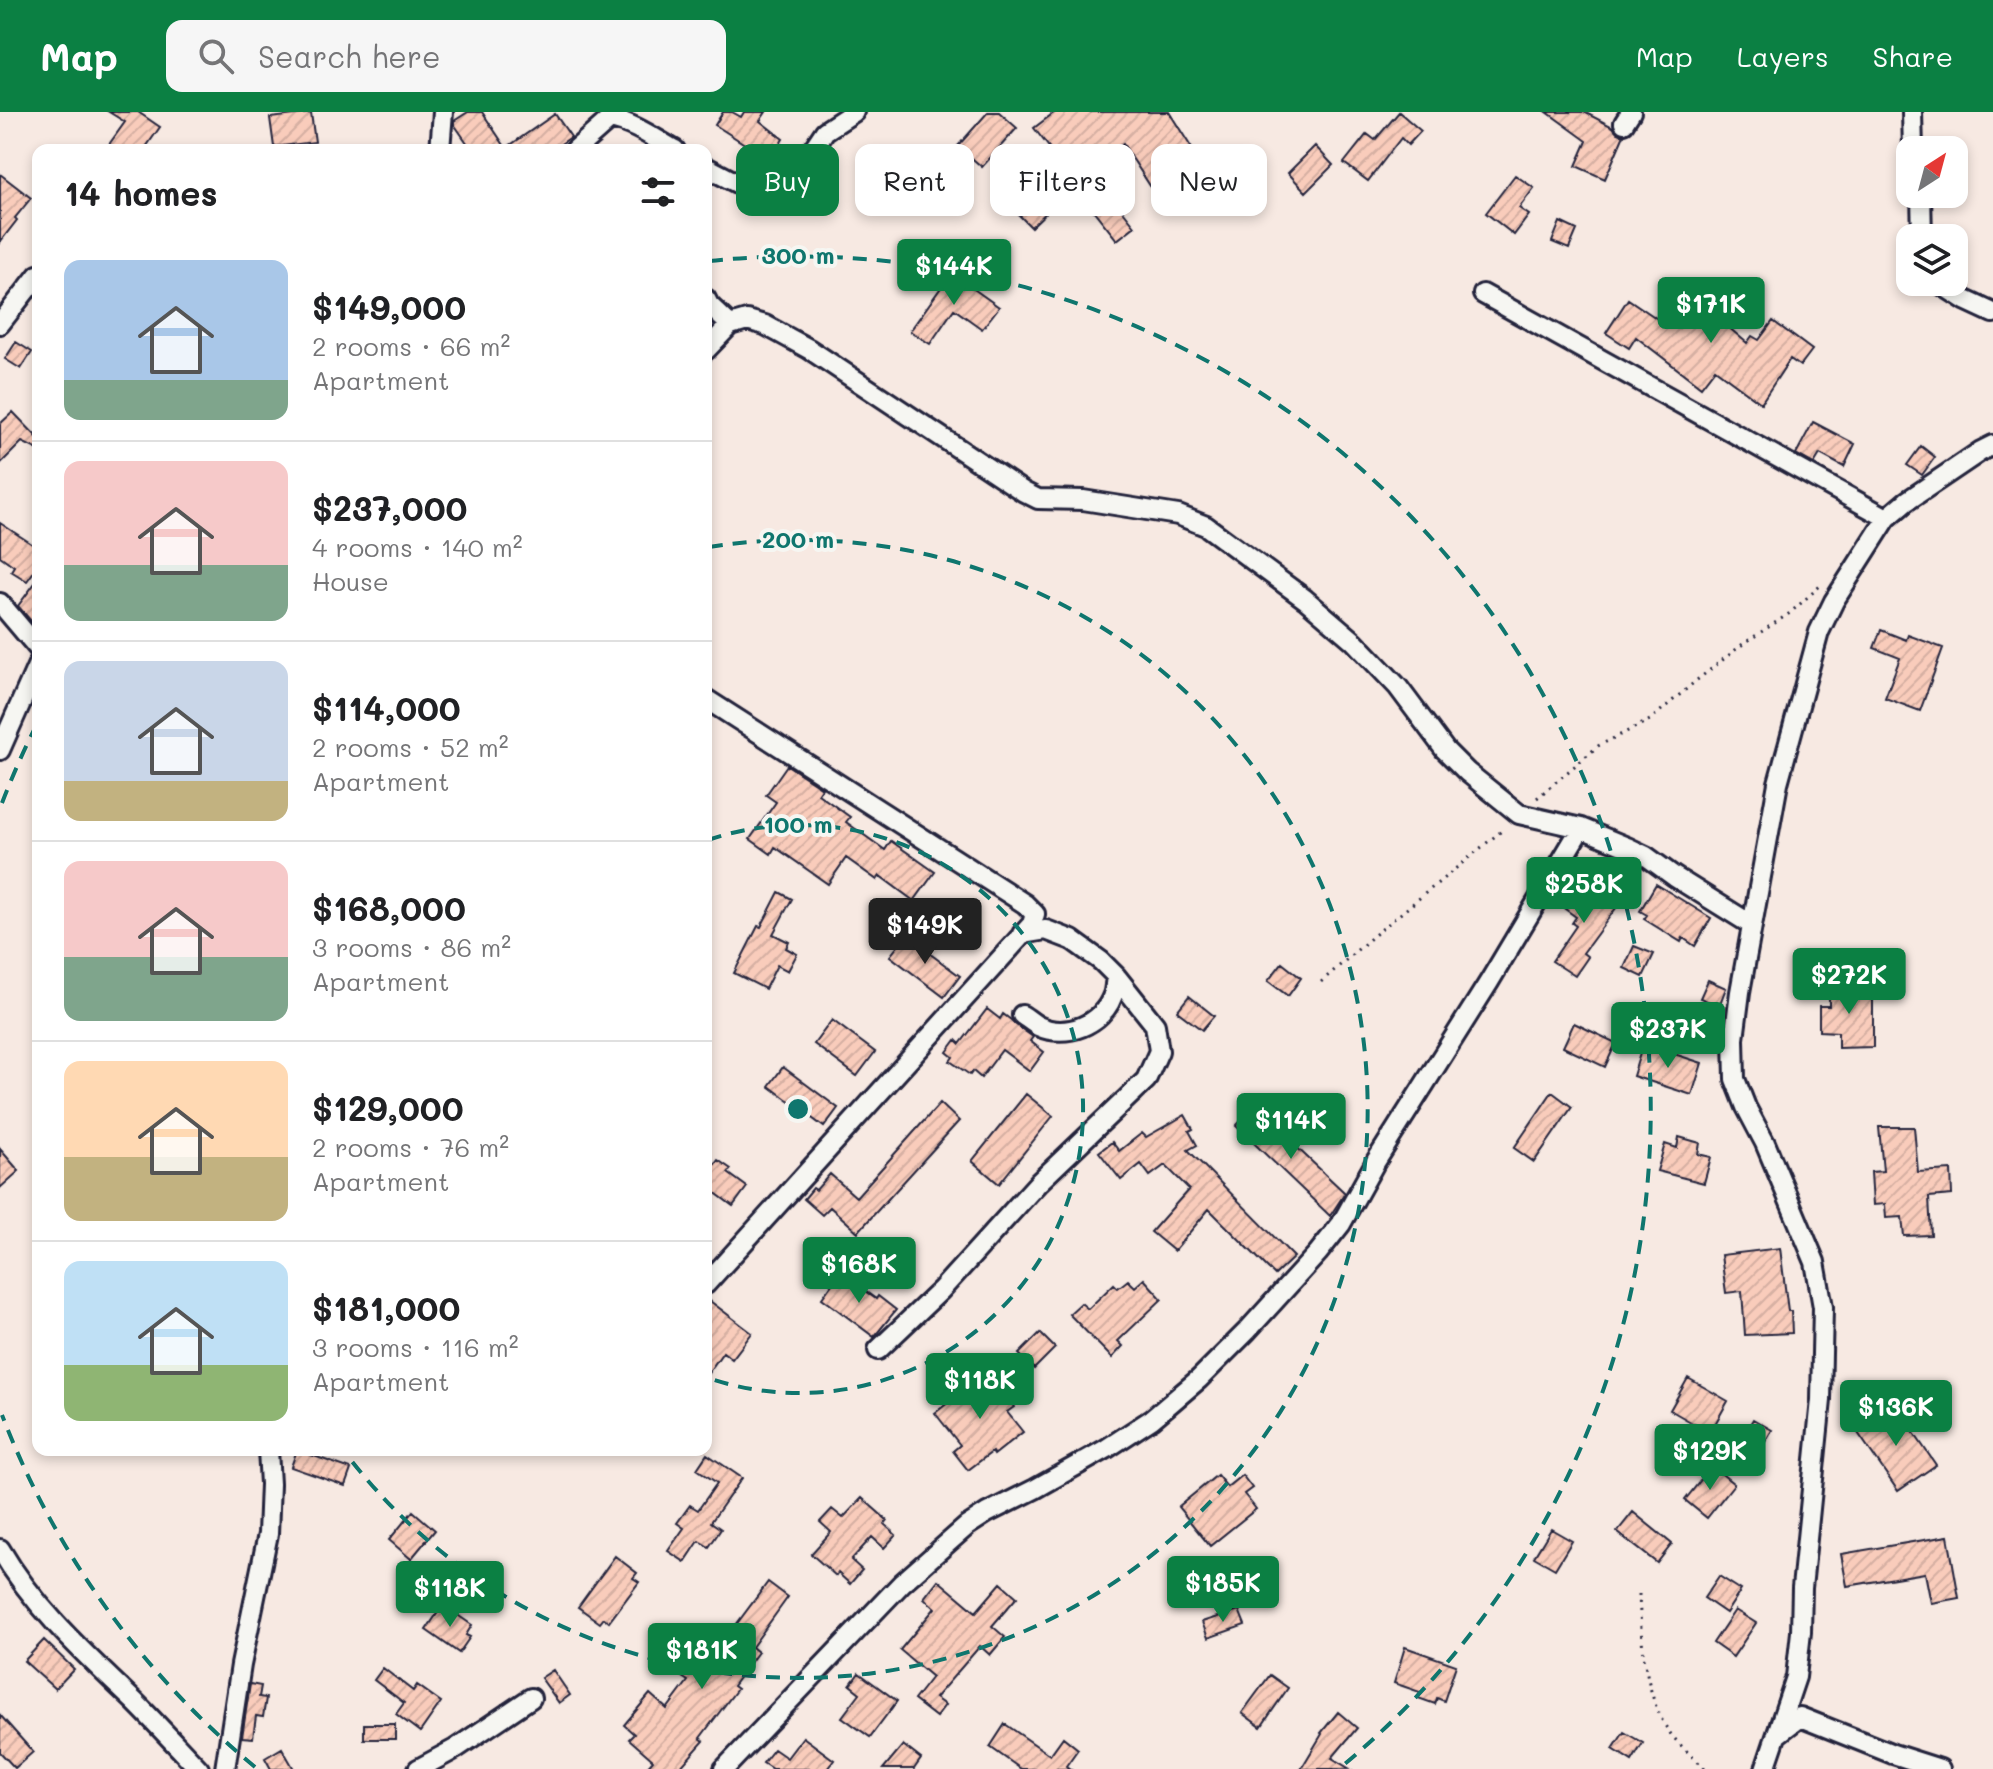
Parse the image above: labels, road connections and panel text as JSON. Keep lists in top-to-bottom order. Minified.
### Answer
{"north":"top right","page":{"header":"Map","search":"Search here","nav":["Map","Layers","Share"],"chip":["Buy","Rent","Filters","New"],"heading":"14 homes","price":["$144K","$171K","$258K","$149K","$272K","$237K","$114K","$168K","$118K","$136K","$129K","$185K","$118K","$181K"],"list":[{"name":"$149,000","note":"2 rooms · 66 m² · Apartment"},{"name":"$237,000","note":"4 rooms · 140 m² · House"},{"name":"$114,000","note":"2 rooms · 52 m² · Apartment"},{"name":"$168,000","note":"3 rooms · 86 m² · Apartment"},{"name":"$129,000","note":"2 rooms · 76 m² · Apartment"},{"name":"$181,000","note":"3 rooms · 116 m² · Apartment"}]},"rings":["300 m","200 m","100 m"]}
